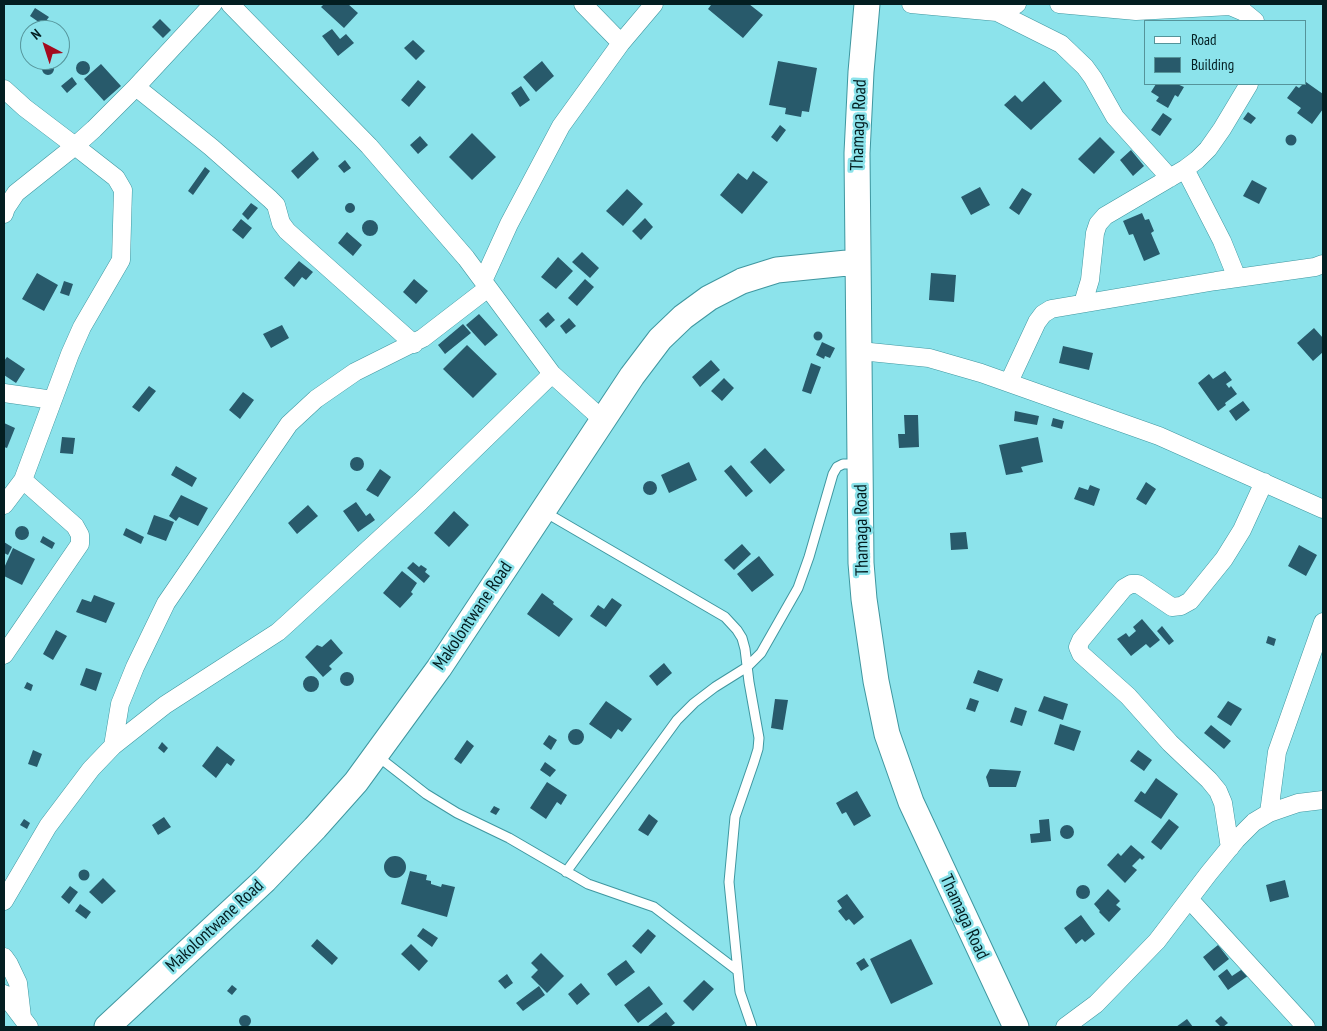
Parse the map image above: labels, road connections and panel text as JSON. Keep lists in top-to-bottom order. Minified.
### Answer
{"streets":{"main road":["Thamaga Road","Makolontwane Road"]},"crossings":[["Thamaga Road","Makolontwane Road"]],"legend":["Road","Building"],"north":"top left"}
